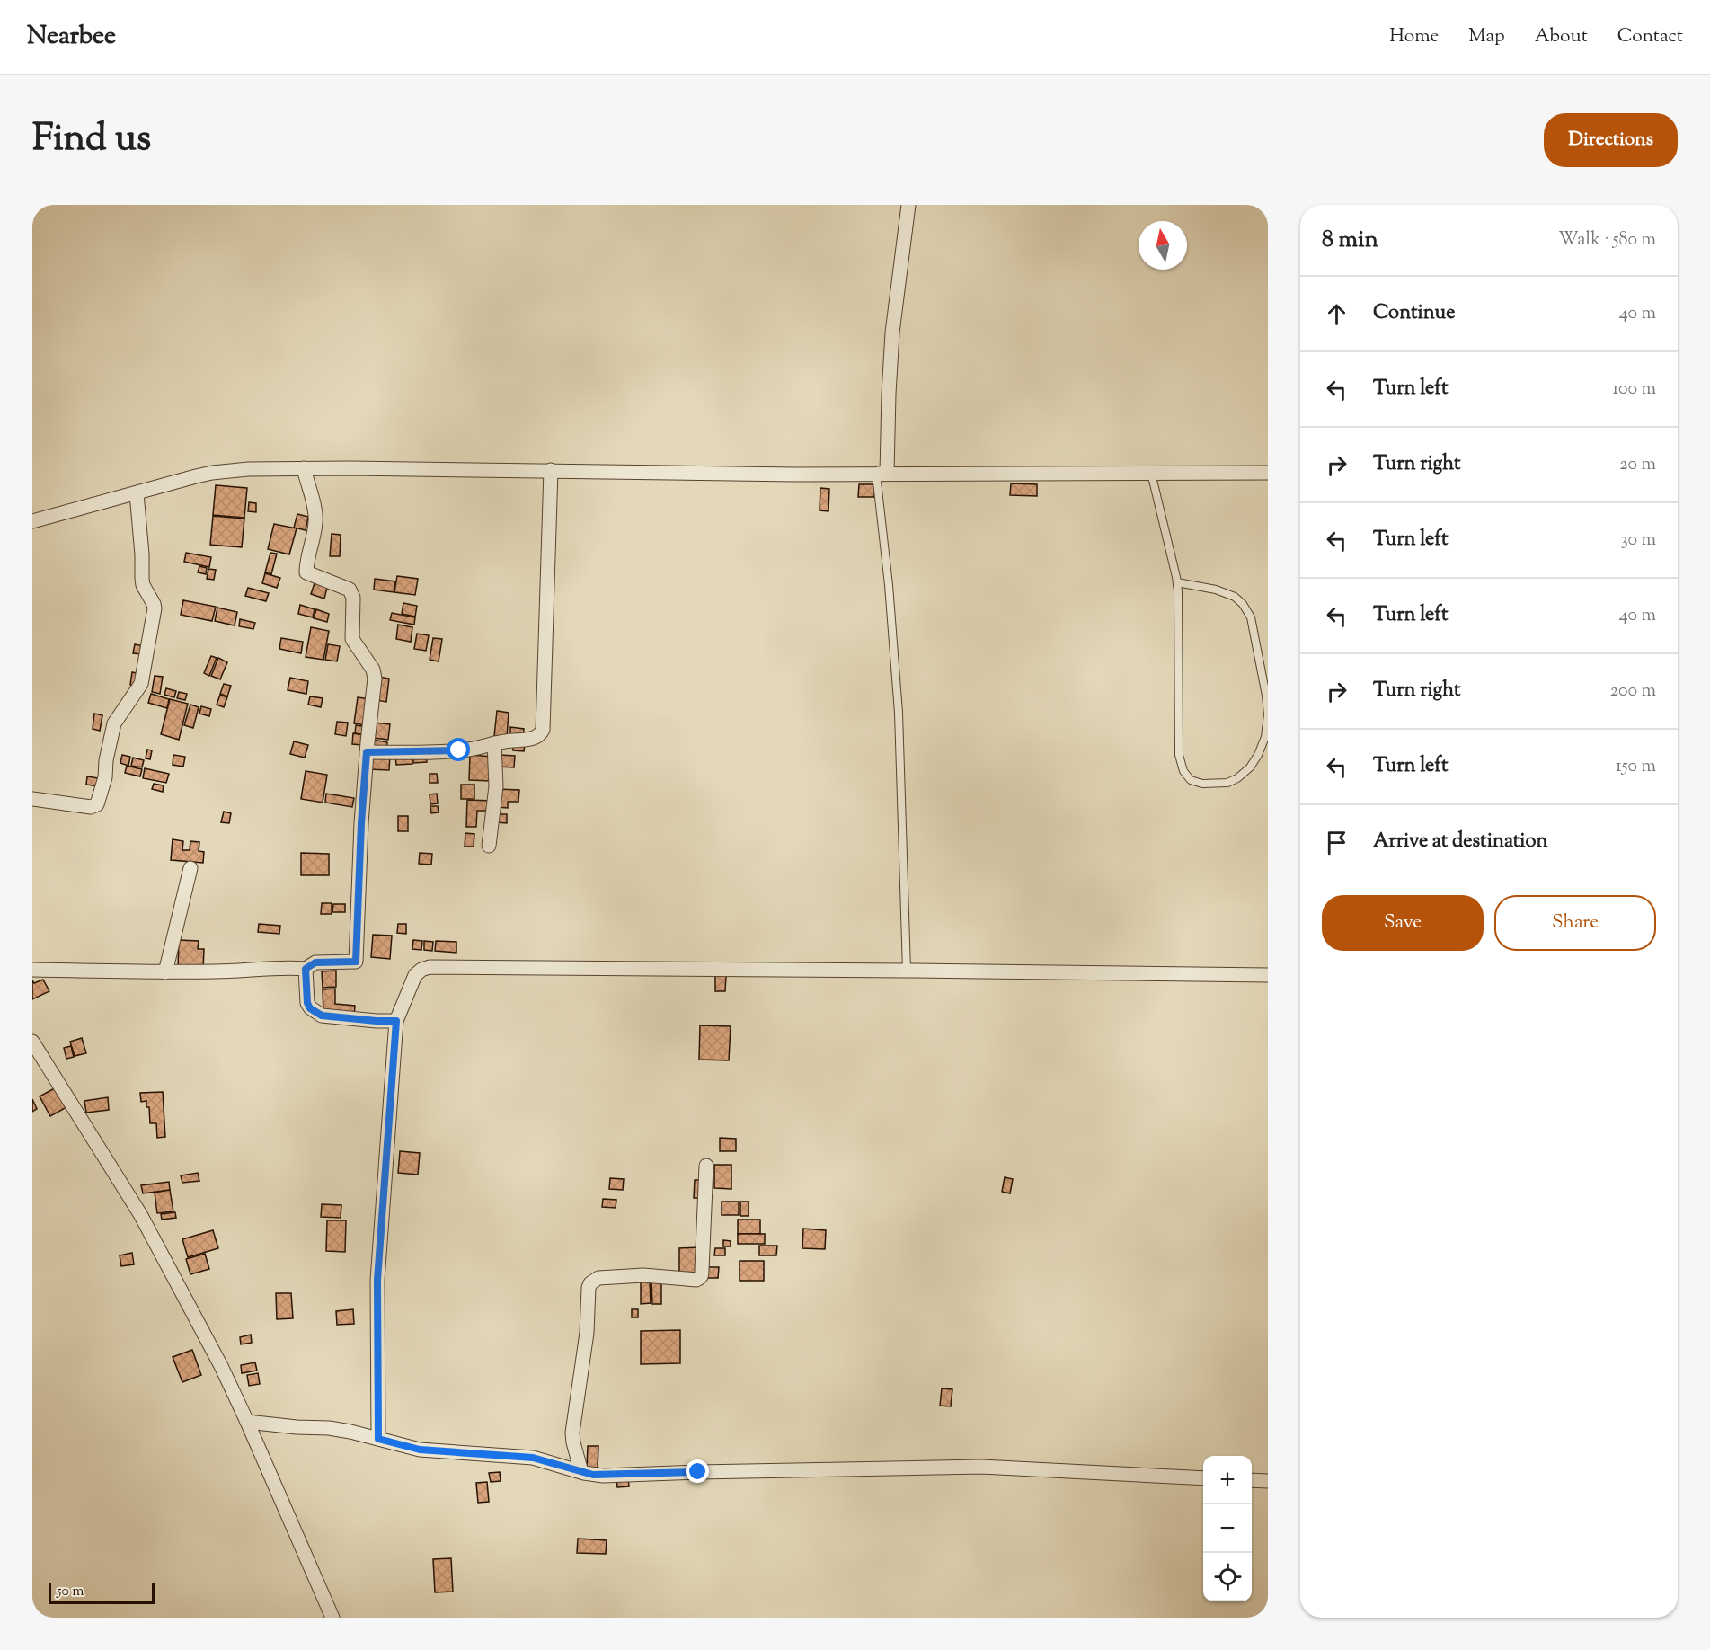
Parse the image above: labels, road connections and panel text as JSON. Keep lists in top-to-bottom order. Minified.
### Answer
{"scale_bar":"50 m","north":"top","page":{"header":"Nearbee","nav":["Home","Map","About","Contact"],"title":"Find us","buttons":["Directions",["Save","Share"]],"heading":["8 min","Walk · 580 m"],"list":[["Continue","40 m"],["Turn left","100 m"],["Turn right","20 m"],["Turn left","30 m"],["Turn left","40 m"],["Turn right","200 m"],["Turn left","150 m"],"Arrive at destination"],"map_buttons":["+","−"],"scale":"50 m"}}
